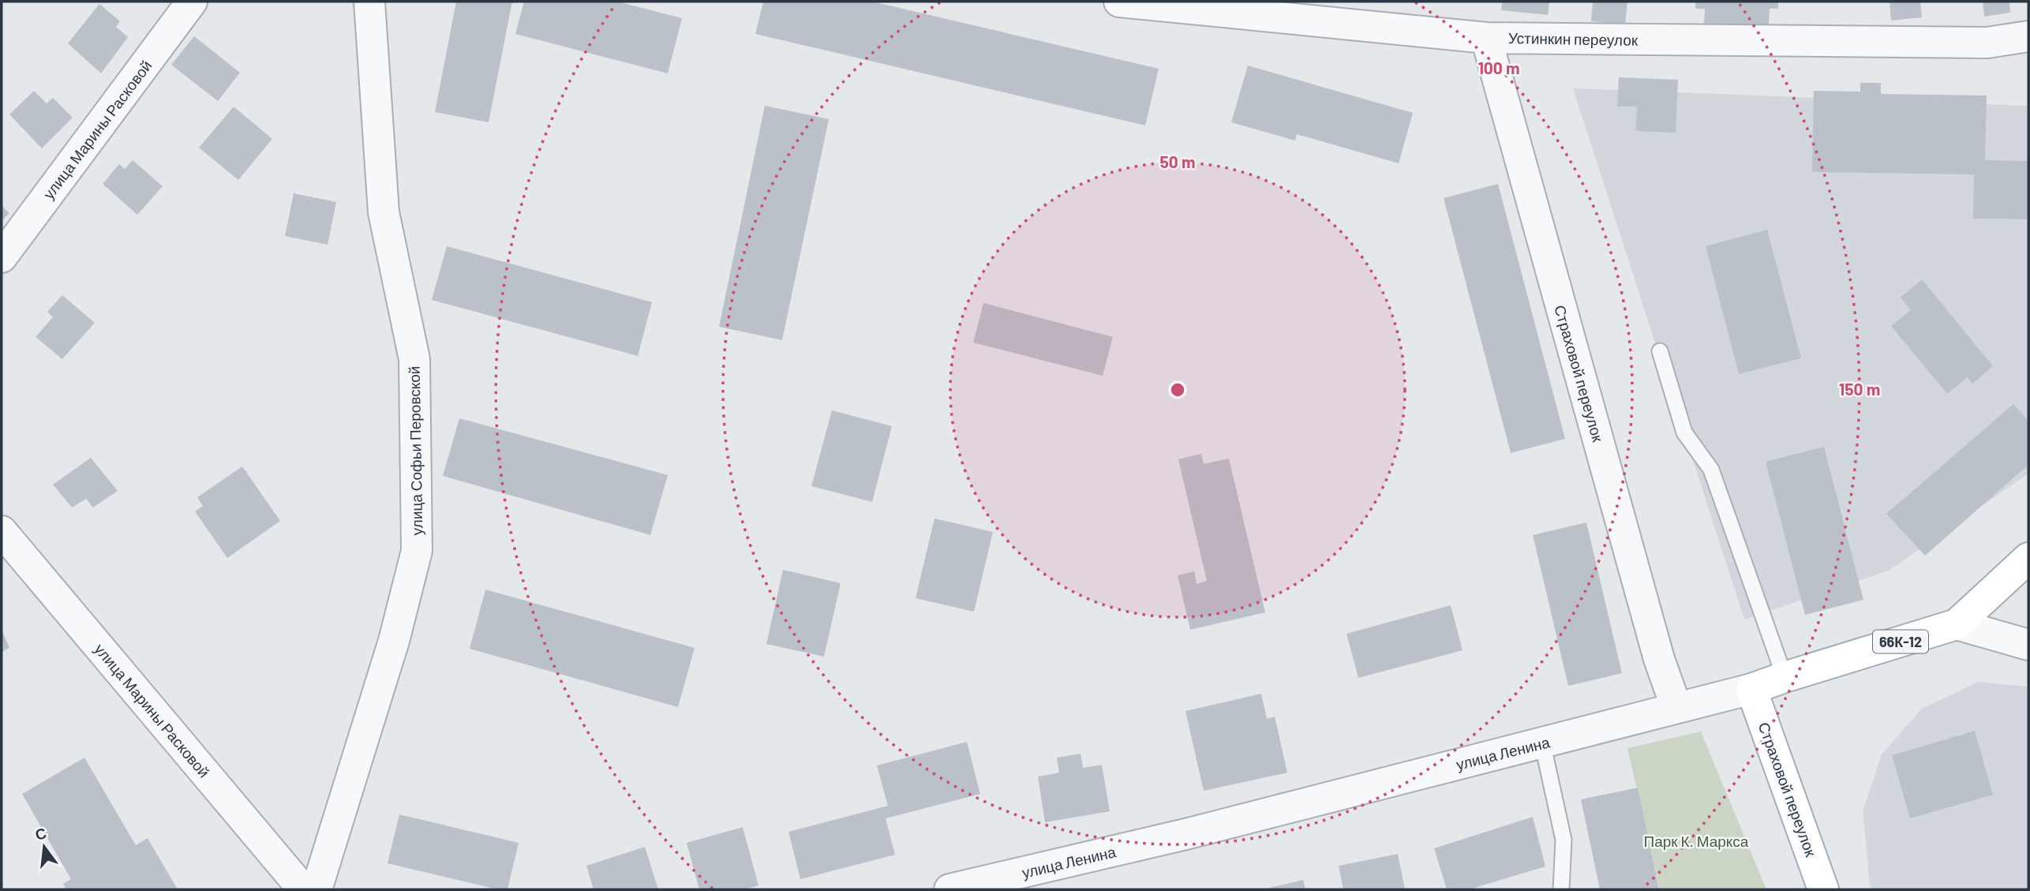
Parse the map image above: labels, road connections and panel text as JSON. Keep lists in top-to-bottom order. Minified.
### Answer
{"streets":{"main road":["Страховой переулок","66К-12","улица Ленина"],"street":["Устинкин переулок","улица Марины Расковой","улица Софьи Перовской"]},"crossings":[["Устинкин переулок","Страховой переулок"],["Страховой переулок","улица Ленина"]],"parks":["Парк К. Маркса"],"north":"top","rings":["100 m","50 m","150 m"]}
